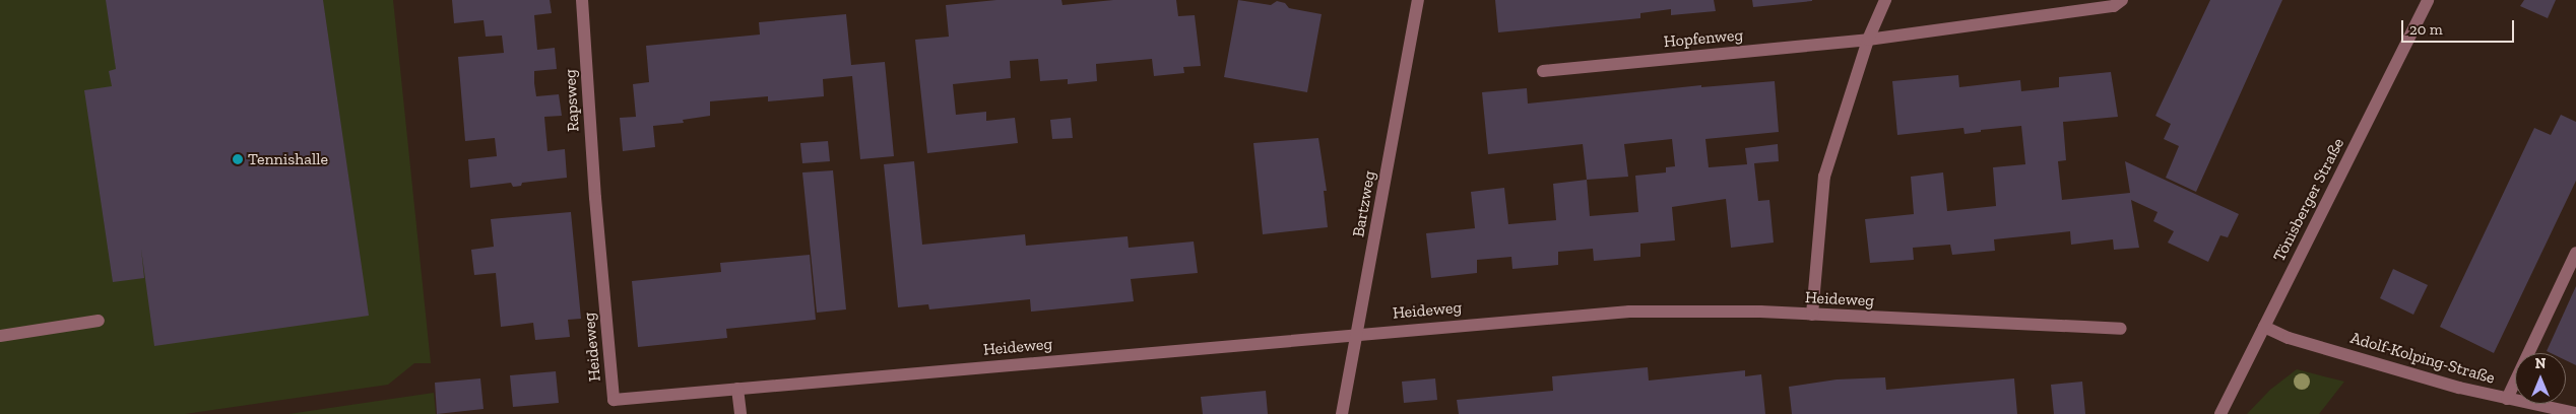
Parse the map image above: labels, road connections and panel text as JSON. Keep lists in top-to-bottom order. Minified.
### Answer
{"streets":{"street":["Hopfenweg","Rapsweg","Tönisberger Straße","Bartzweg","Heideweg","Adolf-Kolping-Straße"]},"crossings":[["Rapsweg","Heideweg"],["Tönisberger Straße","Adolf-Kolping-Straße"],["Bartzweg","Heideweg"]],"places":["Tennishalle"],"scale_bar":"20 m","north":"top"}
